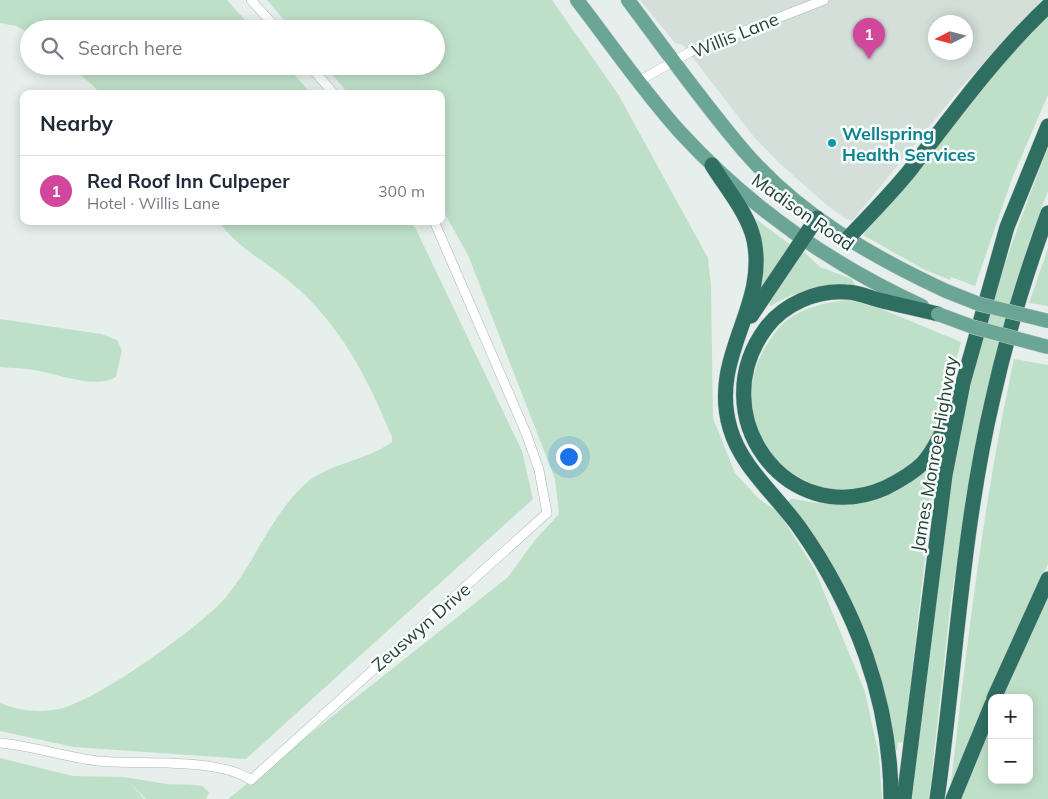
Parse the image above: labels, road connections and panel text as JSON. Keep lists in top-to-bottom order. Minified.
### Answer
{"streets":{"highway":["James Monroe Highway"],"main road":["Madison Road"],"street":["Willis Lane","Zeuswyn Drive"]},"crossings":[["Willis Lane","Madison Road"]],"places":["Wellspring Health Services"],"north":"left","page":{"pins":"1","search":"Search here","heading":"Nearby","list":[{"mark":"1","name":"Red Roof Inn Culpeper","note":"Hotel · Willis Lane","value":"300 m"}],"map_buttons":["+","−"]}}
